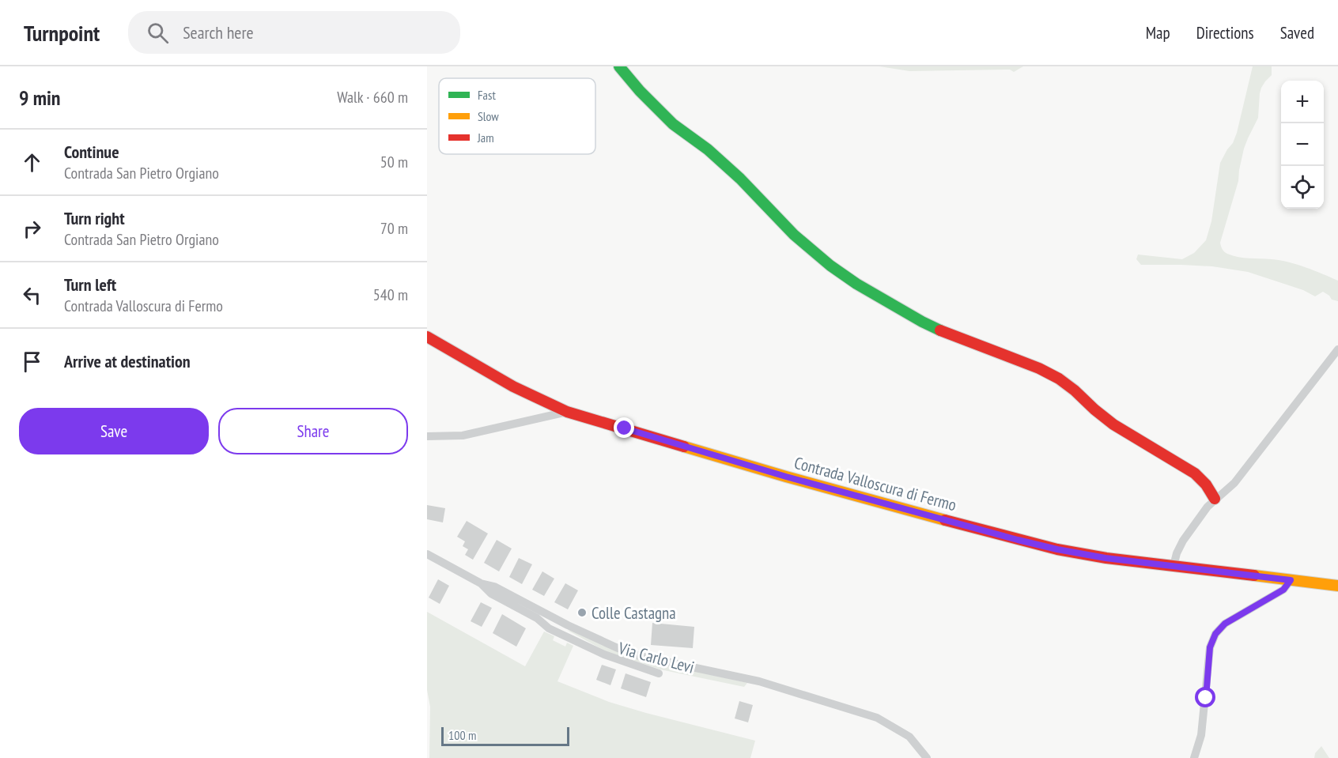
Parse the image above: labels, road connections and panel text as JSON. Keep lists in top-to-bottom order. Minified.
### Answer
{"streets":{"street":["Contrada Valloscura di Fermo","Via Carlo Levi"]},"places":["Colle Castagna"],"legend":["Fast","Slow","Jam"],"scale_bar":"100 m","page":{"header":"Turnpoint","search":"Search here","nav":["Map","Directions","Saved"],"heading":["9 min","Walk · 660 m"],"map_buttons":["+","−"],"list":[["Continue","Contrada San Pietro Orgiano","50 m"],["Turn right","Contrada San Pietro Orgiano","70 m"],["Turn left","Contrada Valloscura di Fermo","540 m"],"Arrive at destination"],"buttons":["Save","Share"],"scale":"100 m"}}
